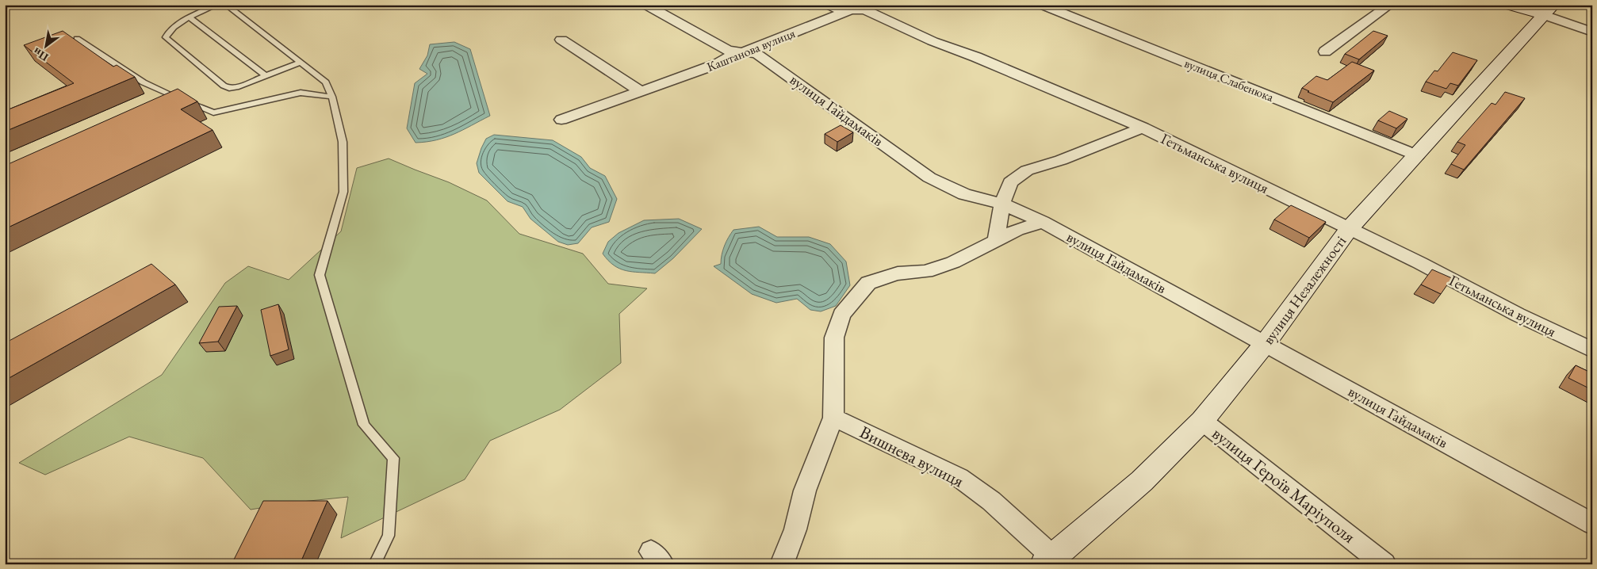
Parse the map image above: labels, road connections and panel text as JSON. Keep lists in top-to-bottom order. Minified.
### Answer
{"streets":{"street":["Каштанова вулиця","вулиця Слабенюка","вулиця Гайдамаків","Гетьманська вулиця","вулиця Незалежності","Вишнева вулиця","вулиця Героїв Маріуполя"]},"crossings":[["Каштанова вулиця","вулиця Гайдамаків"],["Каштанова вулиця","Гетьманська вулиця"],["вулиця Слабенюка","вулиця Незалежності"],["вулиця Гайдамаків","вулиця Незалежності"],["Гетьманська вулиця","вулиця Незалежності"],["вулиця Незалежності","Вишнева вулиця"],["вулиця Незалежності","вулиця Героїв Маріуполя"]],"north":"bottom left"}
